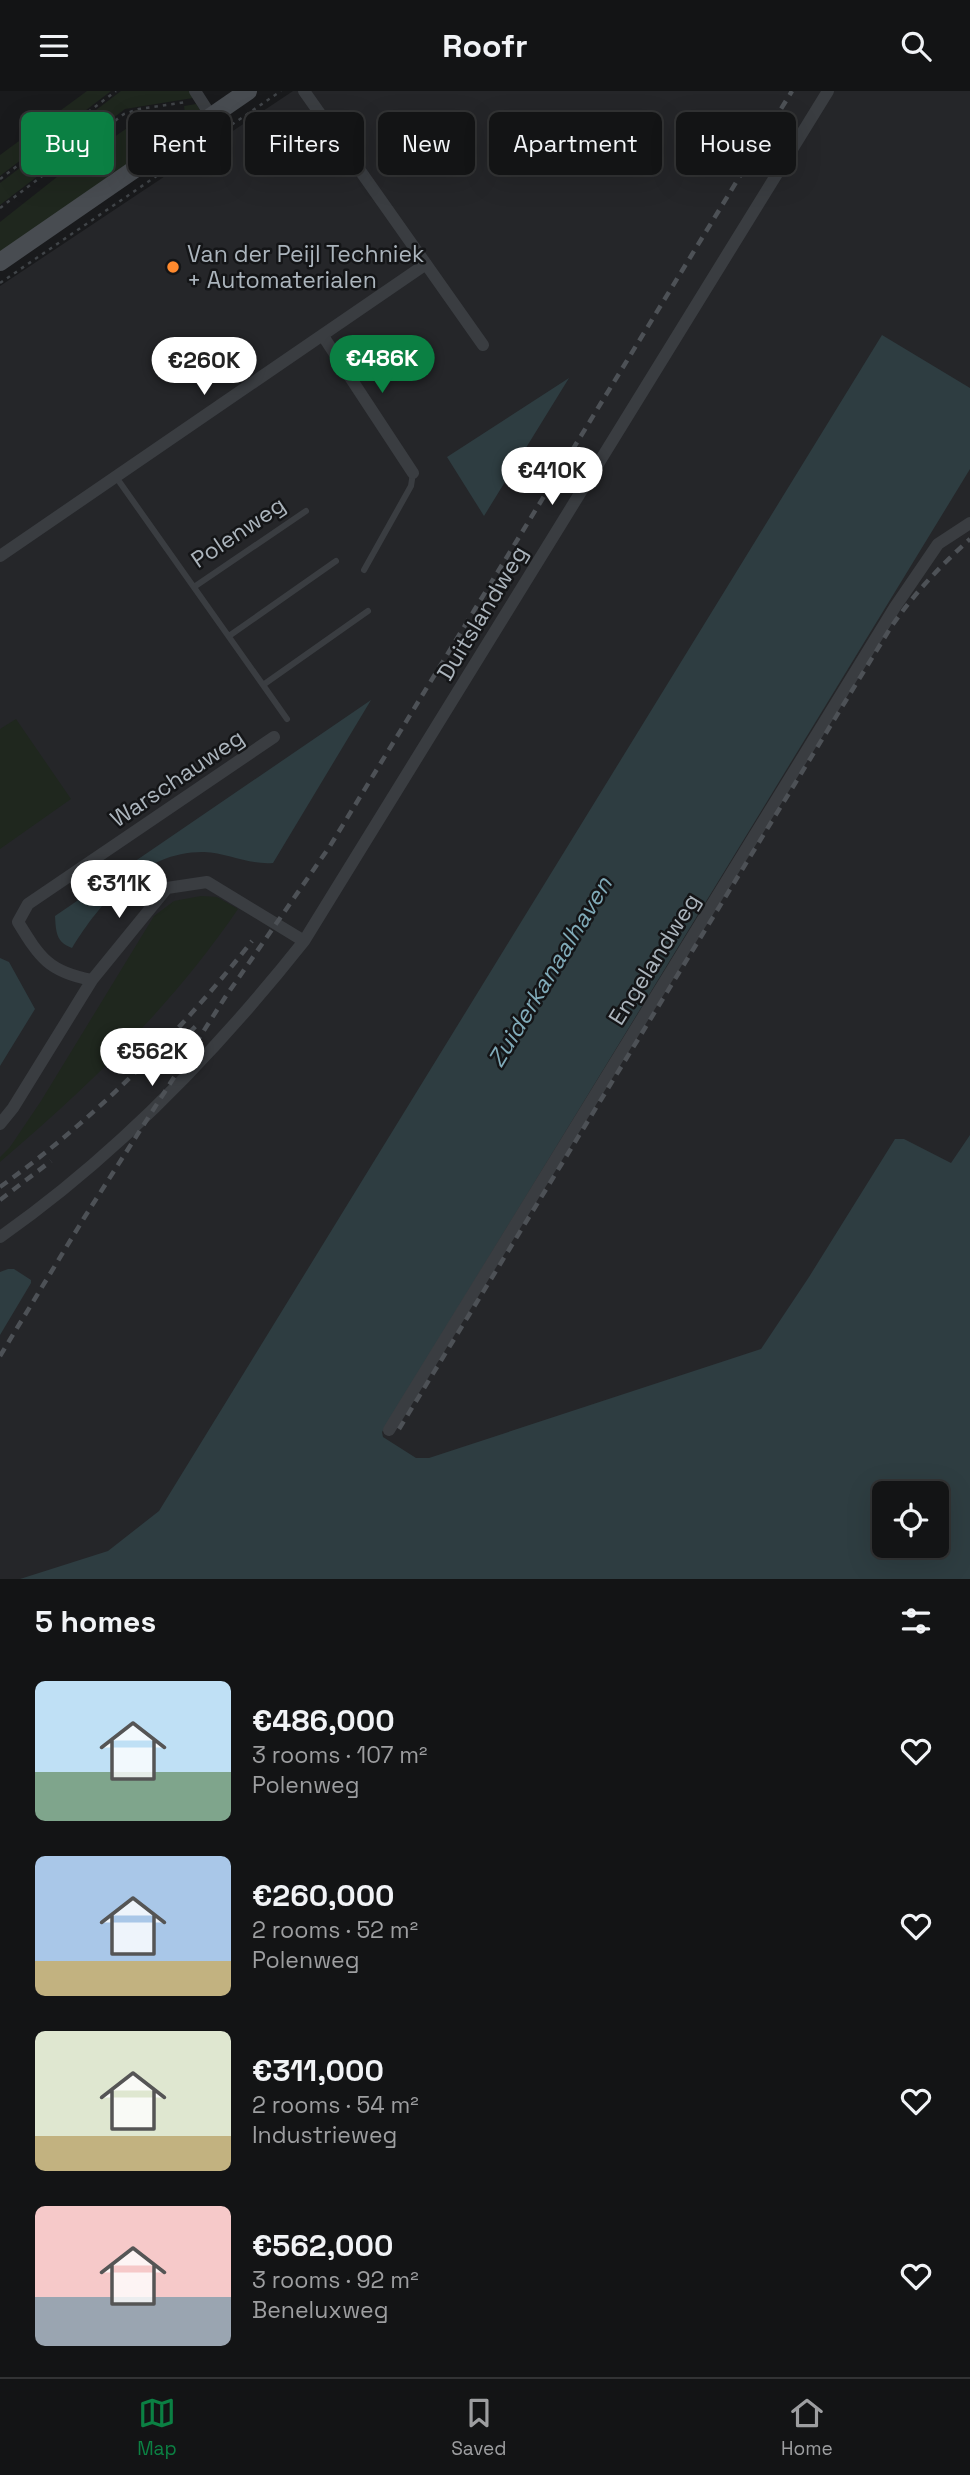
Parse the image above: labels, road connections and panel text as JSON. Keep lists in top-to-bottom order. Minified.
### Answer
{"streets":{"street":["Duitslandweg","Warschauweg","Engelandweg"],"lane":["Polenweg"]},"water":["Zuiderkanaalhaven"],"places":["Van der Peijl Techniek + Automaterialen"],"page":{"header":"Roofr","chip":["Buy","Rent","Filters","New","Apartment","House"],"price":["€486K","€260K","€410K","€311K","€562K"],"heading":"5 homes","list":[{"name":"€486,000","note":"3 rooms · 107 m² · Polenweg"},{"name":"€260,000","note":"2 rooms · 52 m² · Polenweg"},{"name":"€311,000","note":"2 rooms · 54 m² · Industrieweg"},{"name":"€562,000","note":"3 rooms · 92 m² · Beneluxweg"}],"tabs":["Map","Saved","Home"]}}
